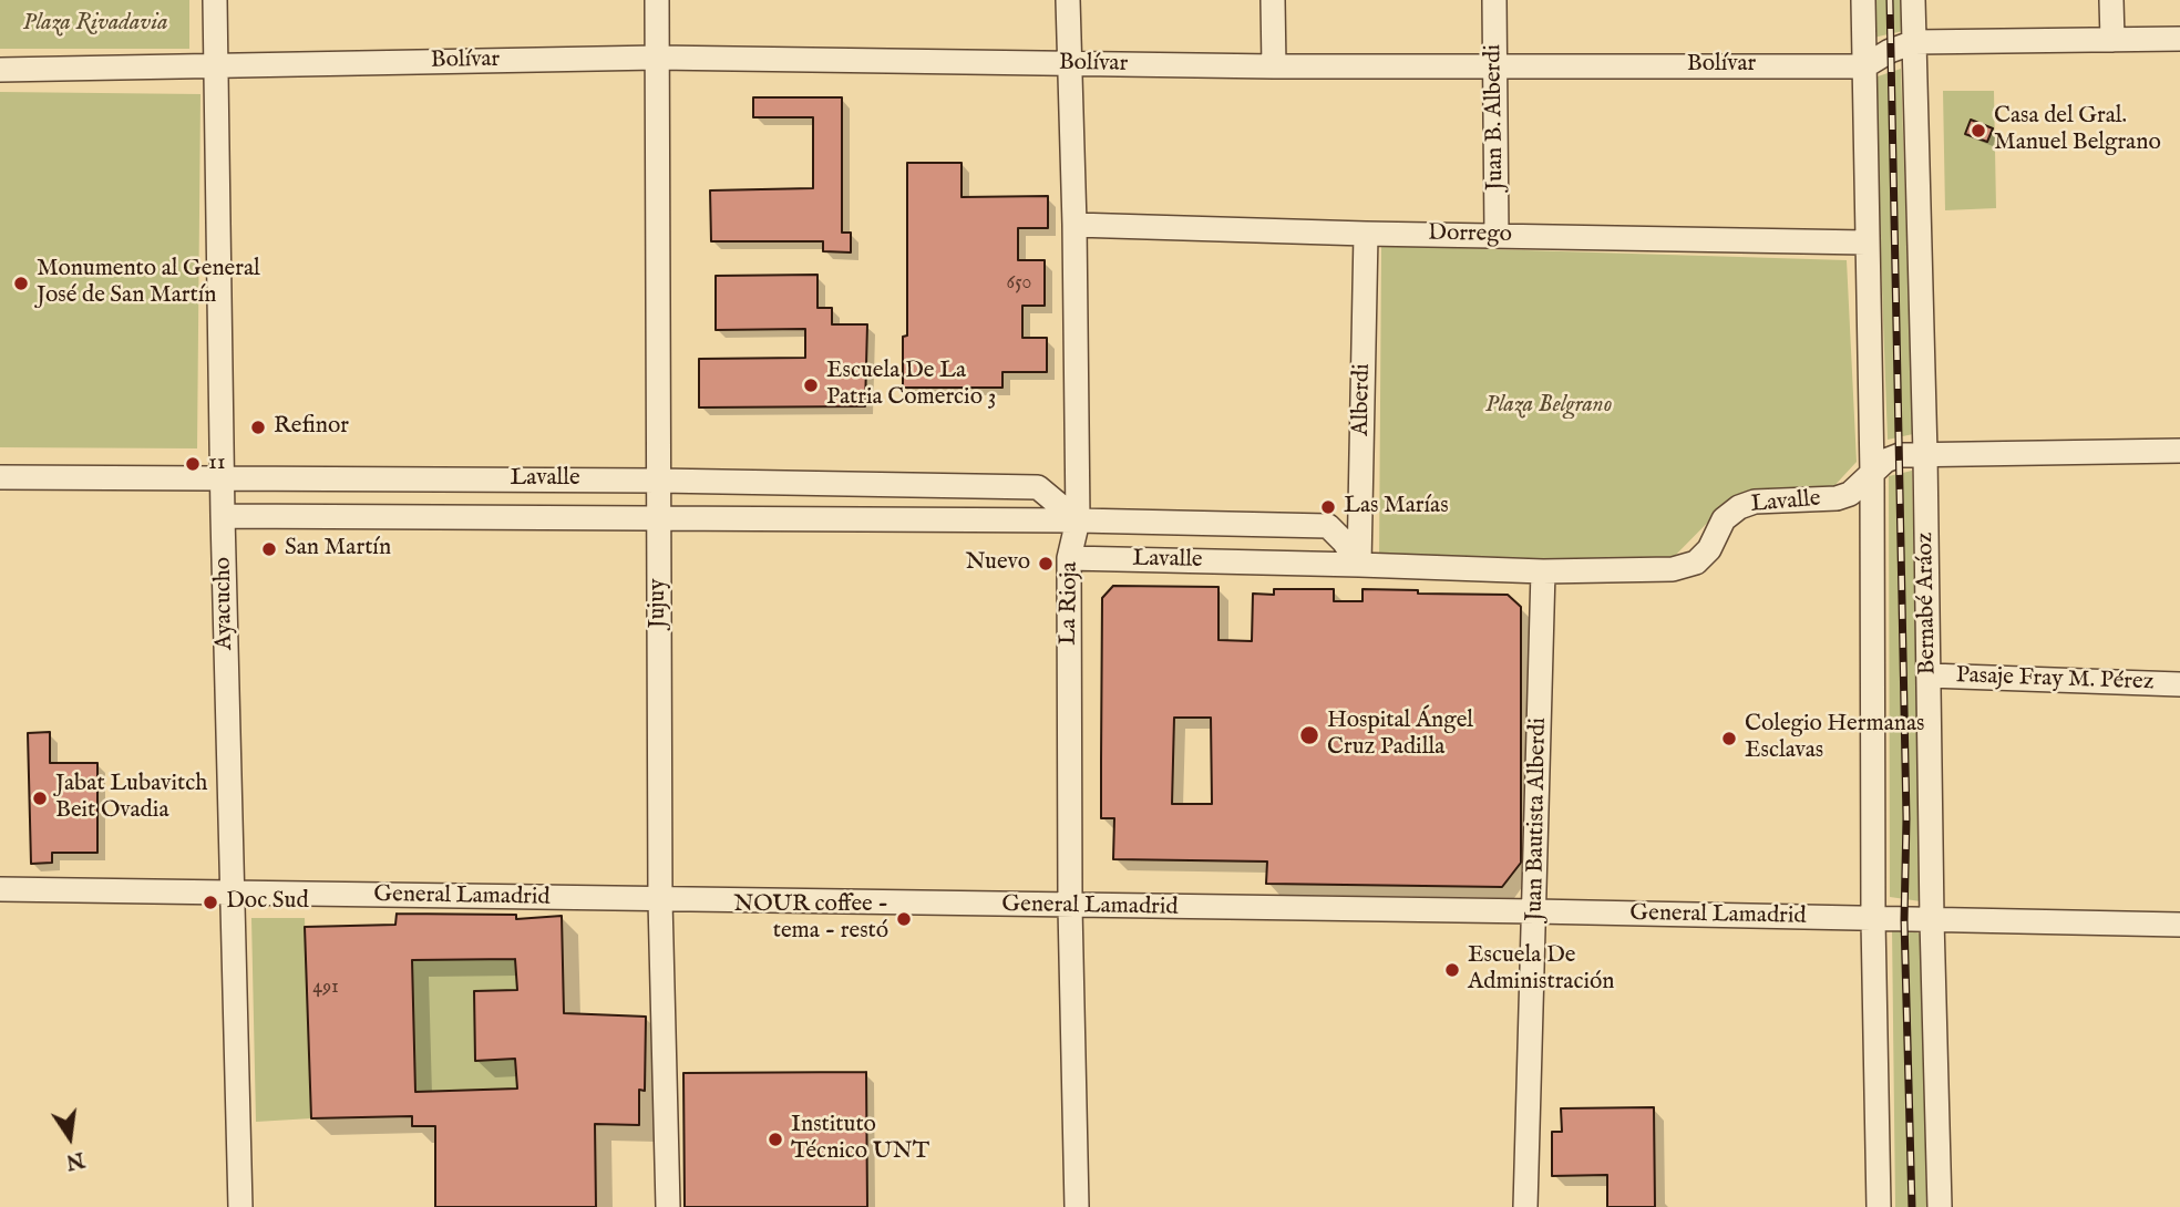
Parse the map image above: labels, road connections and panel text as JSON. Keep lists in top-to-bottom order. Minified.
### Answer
{"streets":{"street":["Bolívar","Juan B. Alberdi","Dorrego","Alberdi","Lavalle","Ayacucho","Jujuy","La Rioja","Bernabé Aráoz","Pasaje Fray M. Pérez","Juan Bautista Alberdi","General Lamadrid"]},"crossings":[["Bolívar","Juan B. Alberdi"],["Bolívar","Ayacucho"],["Bolívar","Jujuy"],["Bolívar","La Rioja"],["Bolívar","Bernabé Aráoz"],["Juan B. Alberdi","Dorrego"],["Dorrego","Alberdi"],["Dorrego","La Rioja"],["Alberdi","Lavalle"],["Lavalle","Ayacucho"],["Lavalle","Jujuy"],["Lavalle","La Rioja"],["Lavalle","Bernabé Aráoz"],["Lavalle","Juan Bautista Alberdi"],["Ayacucho","General Lamadrid"],["Jujuy","General Lamadrid"],["La Rioja","General Lamadrid"],["Bernabé Aráoz","Pasaje Fray M. Pérez"],["Bernabé Aráoz","General Lamadrid"],["Juan Bautista Alberdi","General Lamadrid"]],"parks":["Plaza Rivadavia","Plaza Belgrano"],"places":["Casa del Gral. Manuel Belgrano","Monumento al General José de San Martín","Escuela De La Patria Comercio 3","Refinor","11","Las Marías","San Martín","Nuevo","Hospital Ángel Cruz Padilla","Colegio Hermanas Esclavas","Jabat Lubavitch Beit Ovadia","Doc Sud","NOUR coffee - tema - restó","Escuela De Administración","Instituto Técnico UNT"],"house_numbers":["650","491"],"north":"bottom"}
